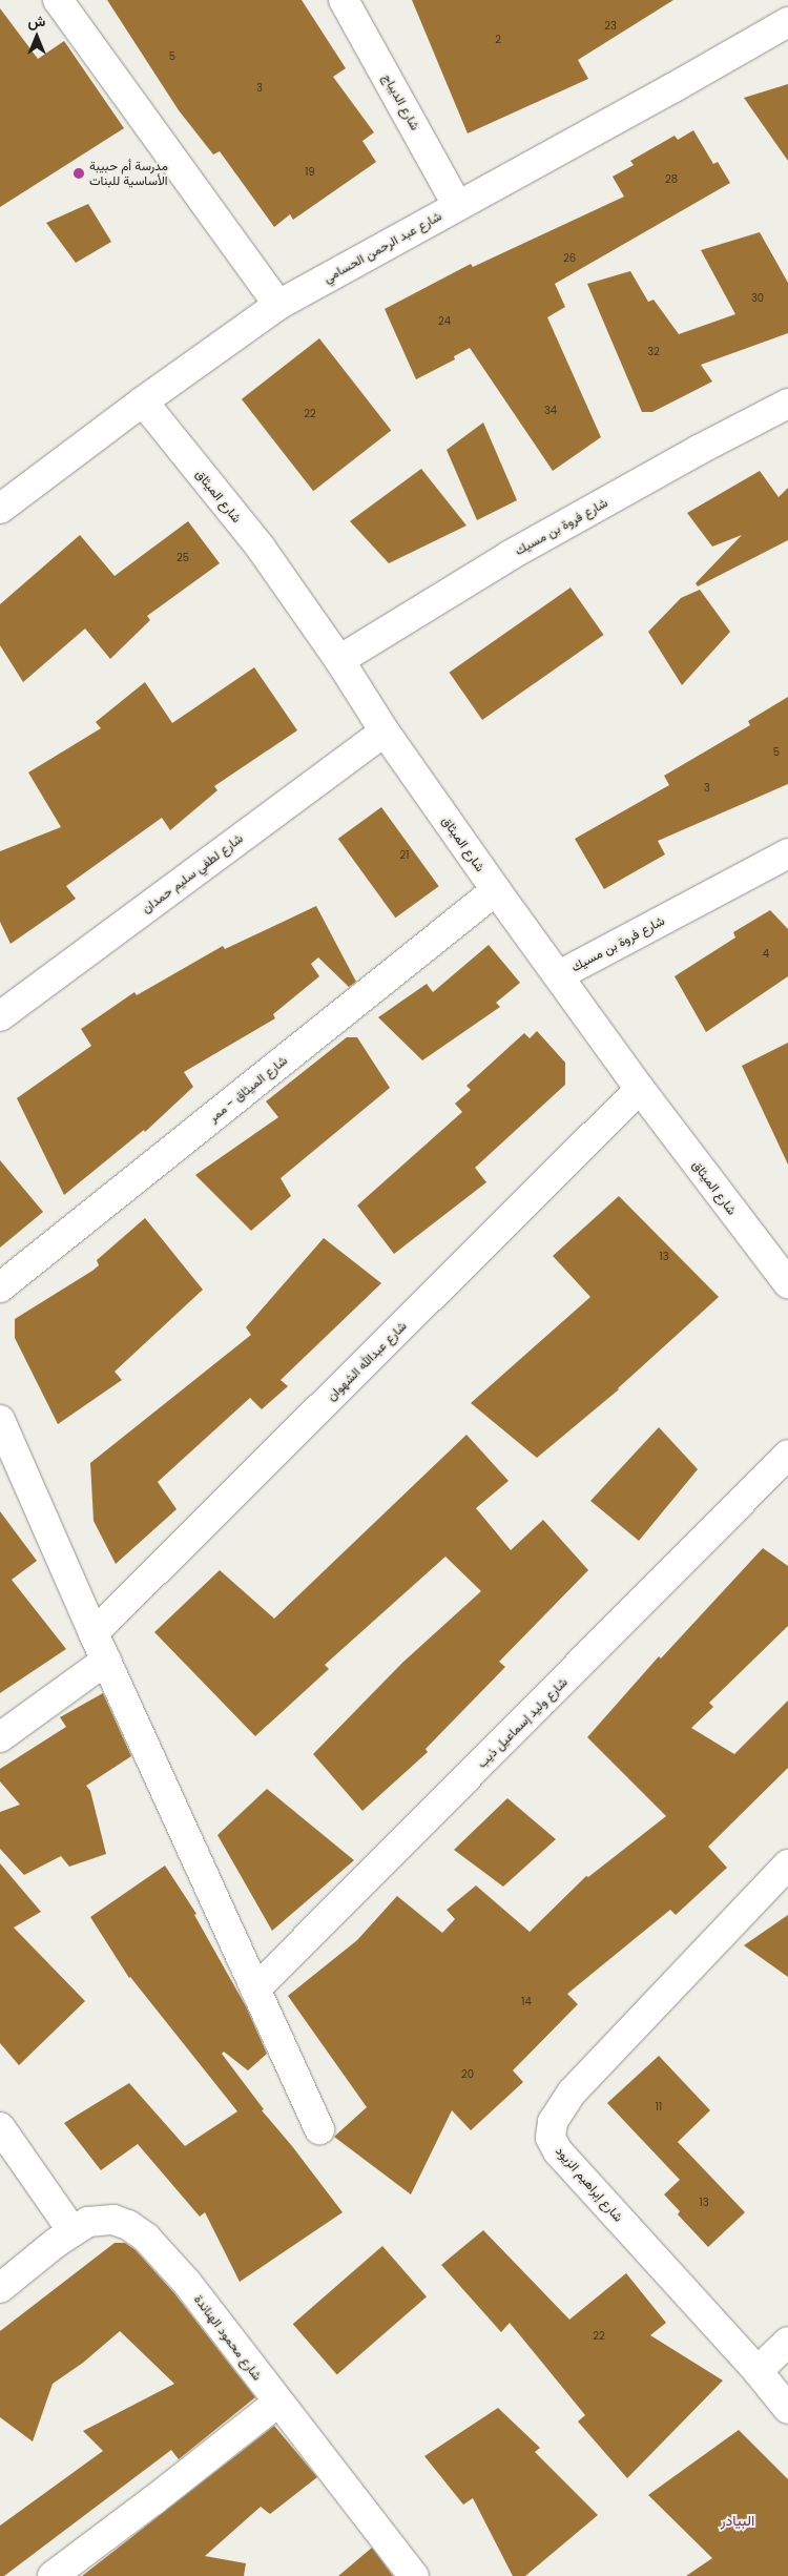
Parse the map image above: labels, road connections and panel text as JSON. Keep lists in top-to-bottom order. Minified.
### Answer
{"streets":{"street":["شارع الديباج","شارع عبد الرحمن الحسامي","شارع الميثاق","شارع فروة بن مسيك","شارع لطفي سليم حمدان","شارع الميثاق - ممر","شارع عبدالله الشهوان","شارع وليد إسماعيل ذيب","شارع إبراهيم الزيود","شارع محمود الهناندة"]},"crossings":[["شارع الديباج","شارع عبد الرحمن الحسامي"],["شارع عبد الرحمن الحسامي","شارع الميثاق"],["شارع الميثاق","شارع فروة بن مسيك"],["شارع الميثاق","شارع لطفي سليم حمدان"],["شارع الميثاق","شارع الميثاق - ممر"],["شارع الميثاق","شارع عبدالله الشهوان"]],"districts":["البيادر"],"places":["مدرسة أم حبيبة الأساسية للبنات"],"house_numbers":["23","2","5","3","19","28","26","30","24","32","34","22","25","5","3","21","4","13","14","20","11","13","22"],"north":"top"}
